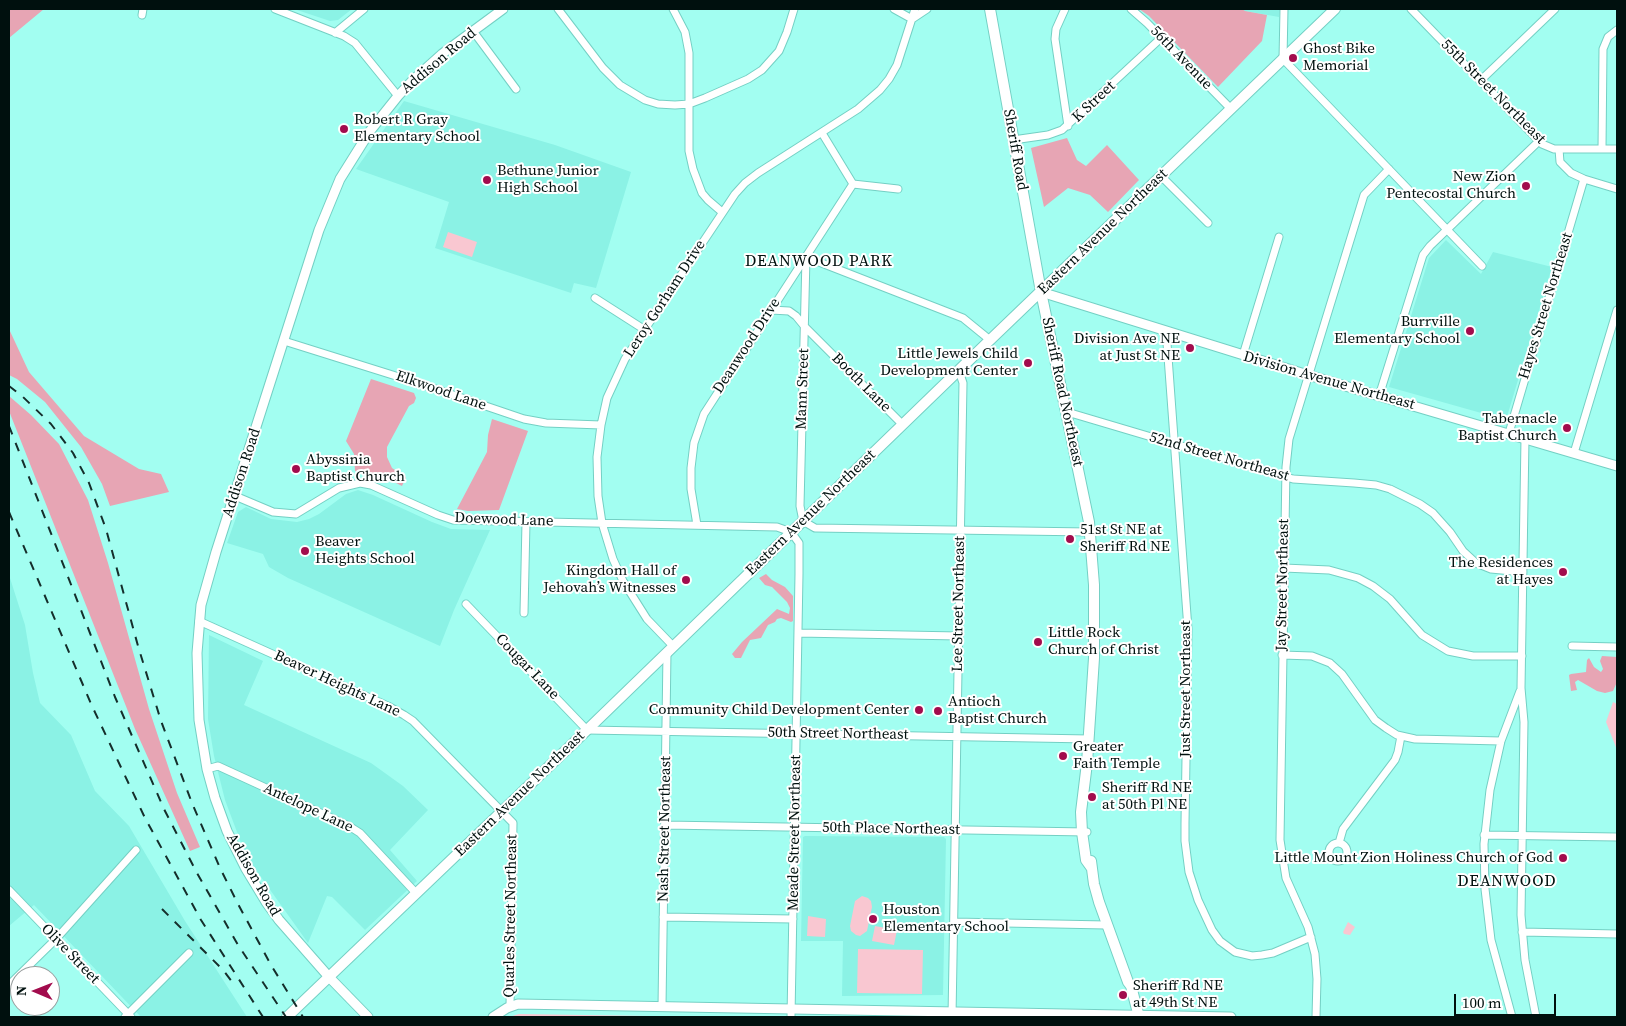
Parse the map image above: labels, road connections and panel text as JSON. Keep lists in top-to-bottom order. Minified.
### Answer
{"streets":{"main road":["Sheriff Road","Eastern Avenue Northeast","Sheriff Road Northeast"],"street":["56th Avenue","Addison Road","55th Street Northeast","K Street","Leroy Gorham Drive","Hayes Street Northeast","Deanwood Drive","Division Avenue Northeast","Booth Lane","Mann Street","Elkwood Lane","52nd Street Northeast","Doewood Lane","Jay Street Northeast","Lee Street Northeast","Cougar Lane","Beaver Heights Lane","Just Street Northeast","50th Street Northeast","Antelope Lane","Nash Street Northeast","50th Place Northeast","Meade Street Northeast","Quarles Street Northeast","Olive Street"]},"crossings":[["56th Avenue","K Street"],["56th Avenue","Eastern Avenue Northeast"],["Addison Road","Eastern Avenue Northeast"],["Addison Road","Elkwood Lane"],["Addison Road","Doewood Lane"],["Addison Road","Beaver Heights Lane"],["Addison Road","Antelope Lane"],["K Street","Sheriff Road"],["Sheriff Road","Eastern Avenue Northeast"],["Sheriff Road","Division Avenue Northeast"],["Sheriff Road","Sheriff Road Northeast"],["Eastern Avenue Northeast","Leroy Gorham Drive"],["Eastern Avenue Northeast","Division Avenue Northeast"],["Eastern Avenue Northeast","Booth Lane"],["Eastern Avenue Northeast","Mann Street"],["Eastern Avenue Northeast","Sheriff Road Northeast"],["Eastern Avenue Northeast","Doewood Lane"],["Eastern Avenue Northeast","Lee Street Northeast"],["Eastern Avenue Northeast","Cougar Lane"],["Eastern Avenue Northeast","Beaver Heights Lane"],["Eastern Avenue Northeast","50th Street Northeast"],["Eastern Avenue Northeast","Antelope Lane"],["Eastern Avenue Northeast","Nash Street Northeast"],["Eastern Avenue Northeast","Meade Street Northeast"],["Eastern Avenue Northeast","Quarles Street Northeast"],["Leroy Gorham Drive","Elkwood Lane"],["Leroy Gorham Drive","Doewood Lane"],["Leroy Gorham Drive","Nash Street Northeast"],["Hayes Street Northeast","Division Avenue Northeast"],["Deanwood Drive","Booth Lane"],["Deanwood Drive","Mann Street"],["Deanwood Drive","Doewood Lane"],["Division Avenue Northeast","Sheriff Road Northeast"],["Division Avenue Northeast","Jay Street Northeast"],["Division Avenue Northeast","Just Street Northeast"],["Booth Lane","Mann Street"],["Sheriff Road Northeast","52nd Street Northeast"],["Sheriff Road Northeast","50th Street Northeast"],["Sheriff Road Northeast","50th Place Northeast"],["52nd Street Northeast","Jay Street Northeast"],["52nd Street Northeast","Just Street Northeast"],["Doewood Lane","Meade Street Northeast"],["Jay Street Northeast","Just Street Northeast"],["Lee Street Northeast","50th Street Northeast"],["Lee Street Northeast","50th Place Northeast"],["Cougar Lane","50th Street Northeast"],["Beaver Heights Lane","Quarles Street Northeast"],["50th Street Northeast","Nash Street Northeast"],["50th Street Northeast","Meade Street Northeast"],["Nash Street Northeast","50th Place Northeast"],["50th Place Northeast","Meade Street Northeast"]],"districts":["DEANWOOD PARK","DEANWOOD"],"places":["Ghost Bike Memorial","Robert R Gray Elementary School","Bethune Junior High School","New Zion Pentecostal Church","Burrville Elementary School","Division Ave NE at Just St NE","Little Jewels Child Development Center","Tabernacle Baptist Church","Abyssinia Baptist Church","51st St NE at Sheriff Rd NE","Beaver Heights School","The Residences at Hayes","Kingdom Hall of Jehovah’s Witnesses","Little Rock Church of Christ","Community Child Development Center","Antioch Baptist Church","Greater Faith Temple","Sheriff Rd NE at 50th Pl NE","Little Mount Zion Holiness Church of God","Houston Elementary School","Sheriff Rd NE at 49th St NE"],"scale_bar":"100 m","north":"left"}
